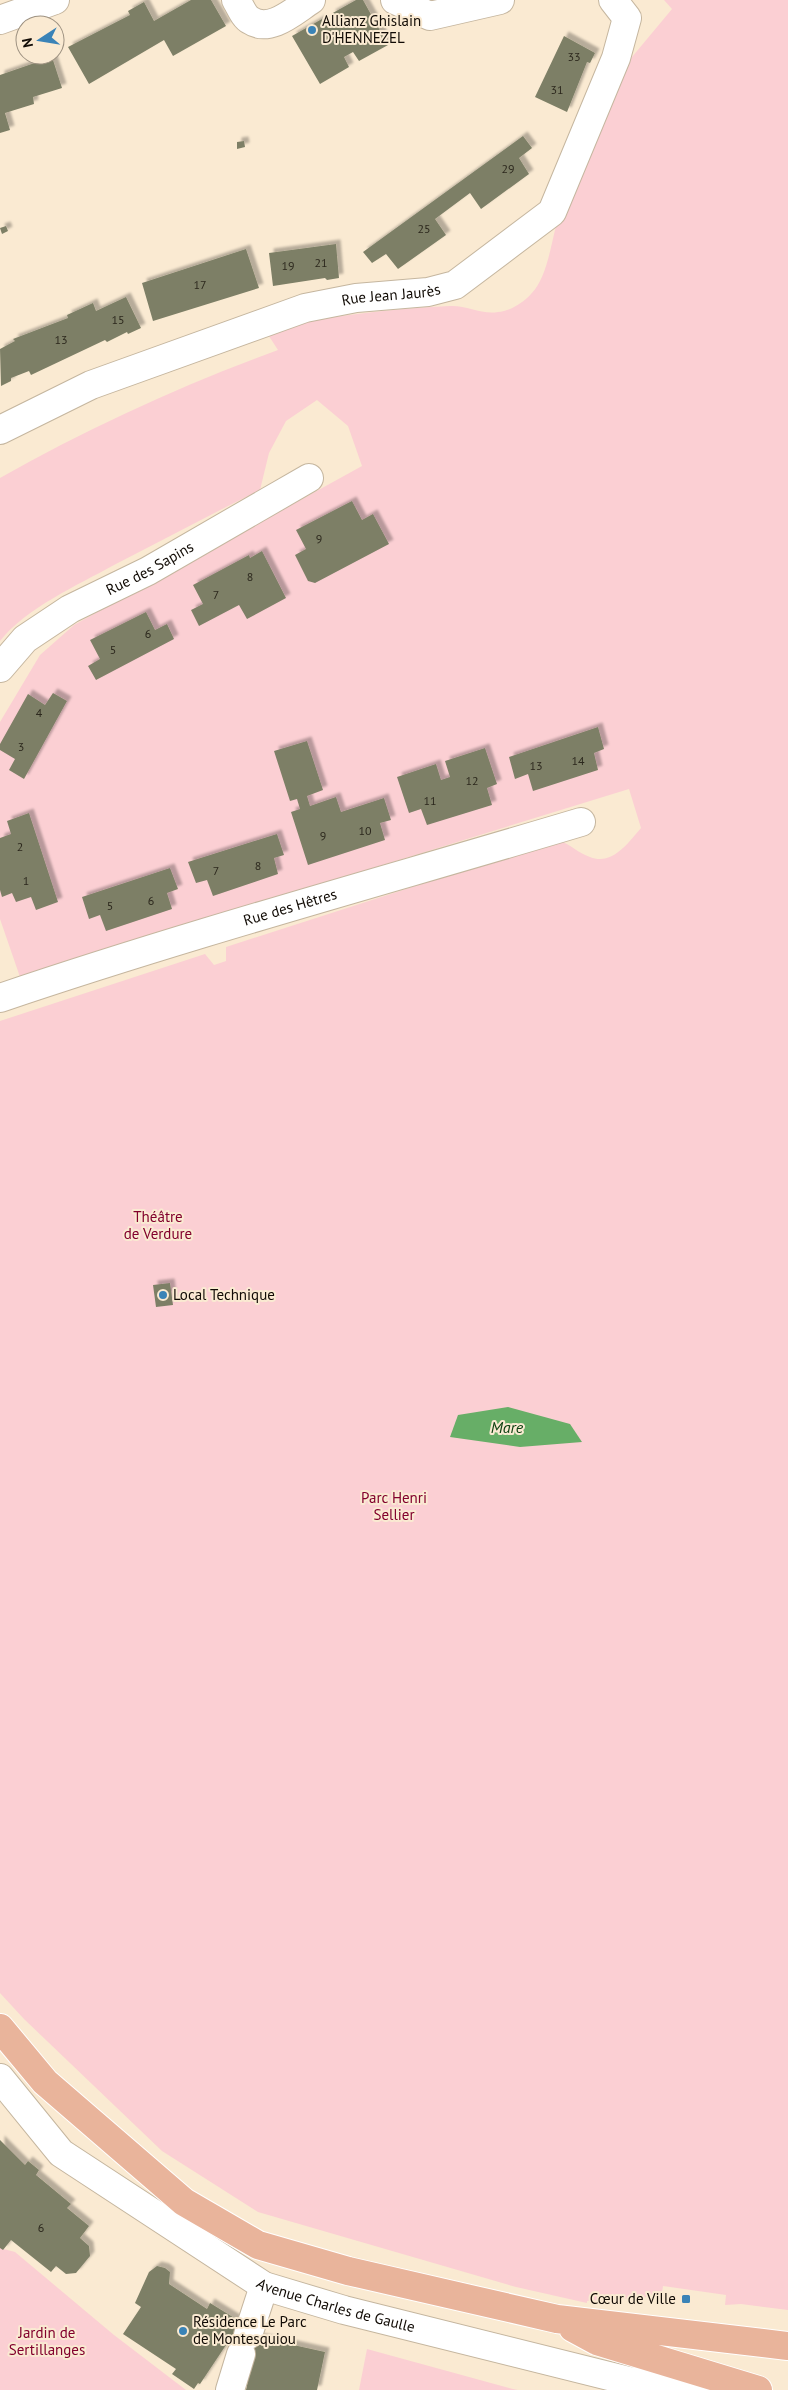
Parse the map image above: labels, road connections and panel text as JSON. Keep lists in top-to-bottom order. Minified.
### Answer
{"streets":{"street":["Rue Jean Jaurès","Rue des Sapins","Rue des Hêtres","Avenue Charles de Gaulle"]},"water":["Mare"],"parks":["Théâtre de Verdure","Parc Henri Sellier","Jardin de Sertillanges"],"places":{"other":["Allianz Ghislain D'HENNEZEL","Local Technique","Résidence Le Parc de Montesquiou"],"transit":["Cœur de Ville"]},"house_numbers":["33","31","29","25","21","19","17","15","13","9","8","7","6","5","4","3","14","13","12","11","10","9","2","8","7","1","6","5","6"],"north":"left"}
